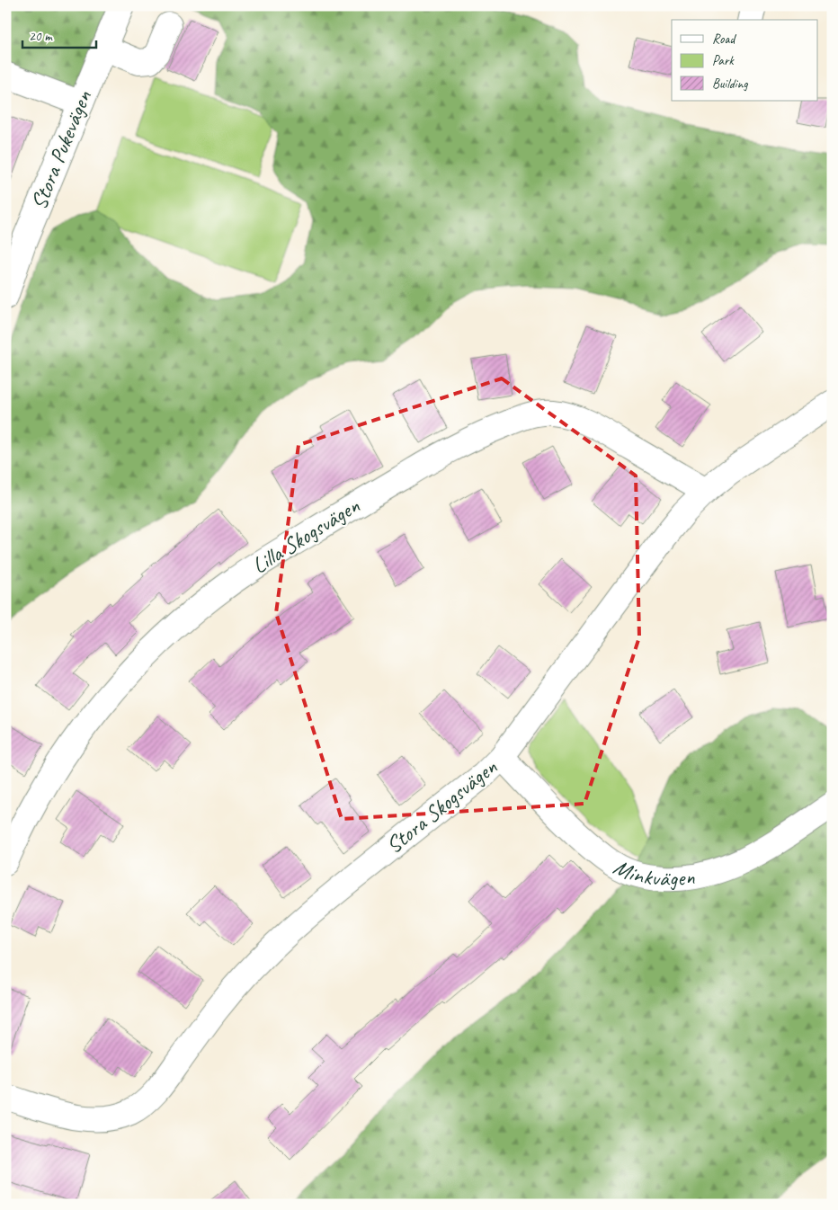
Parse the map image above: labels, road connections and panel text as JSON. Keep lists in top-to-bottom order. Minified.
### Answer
{"streets":{"street":["Stora Pukevägen","Lilla Skogsvägen","Stora Skogsvägen","Minkvägen"]},"crossings":[["Lilla Skogsvägen","Stora Skogsvägen"],["Stora Skogsvägen","Minkvägen"]],"legend":["Road","Park","Building"],"scale_bar":"20 m"}
